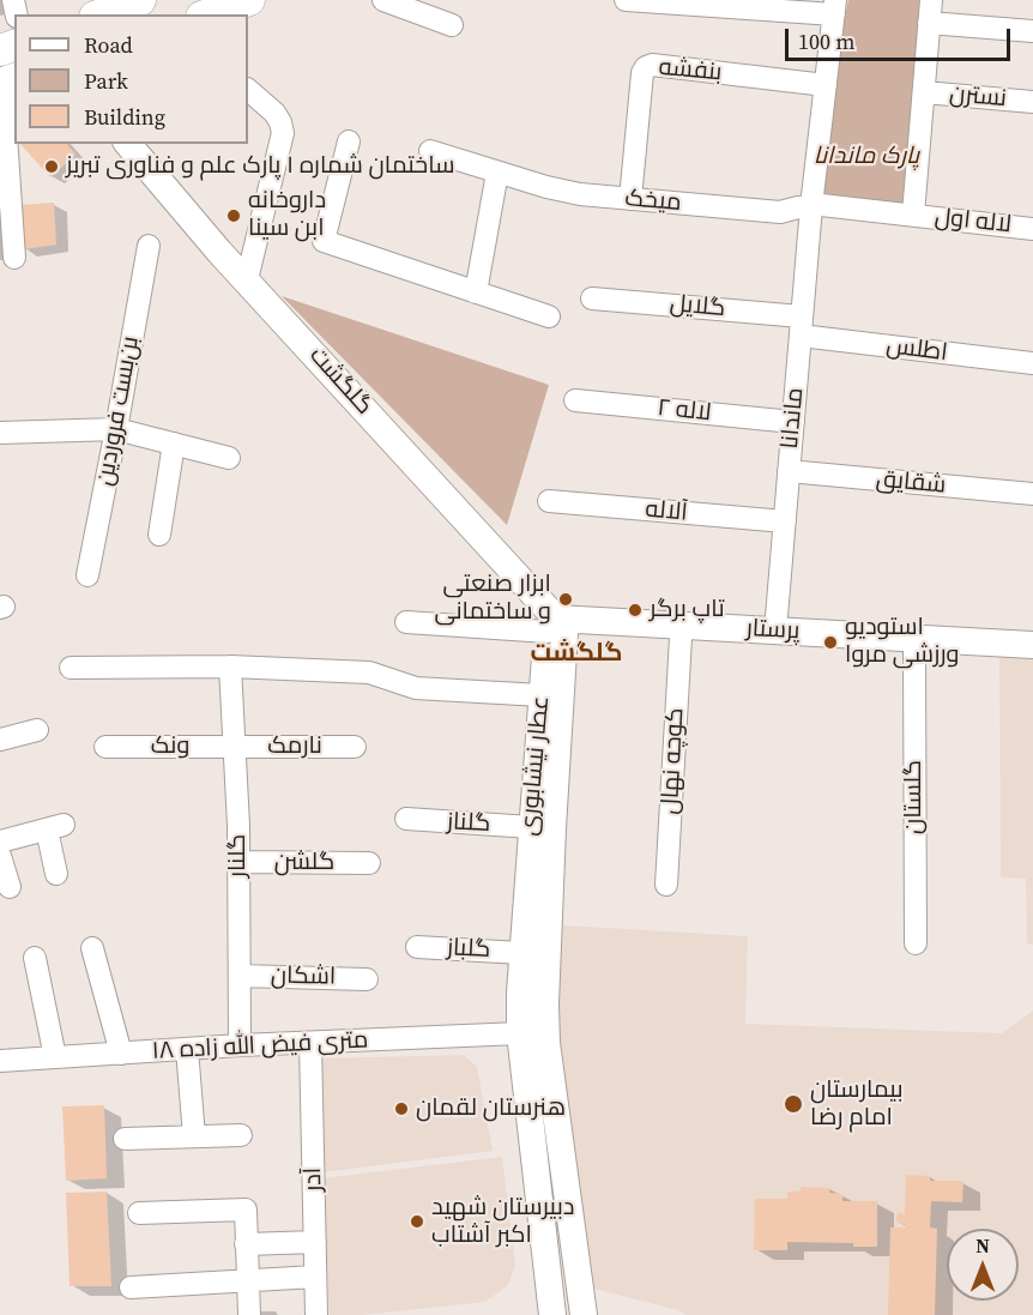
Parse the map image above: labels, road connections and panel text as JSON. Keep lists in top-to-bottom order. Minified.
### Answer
{"streets":{"main road":["گلگشت","پرستار","عطار نیشابوری"],"street":["بنفشه","نسترن","میخک","لاله اول","گلایل","اطلس","بن‌بست فروردین","لاله ۲","ماندانا","شقایق","آلاله","ونک","نارمک","کوچه نهال","گلستان","گلناز","گلنار","گلشن","گلباز","اشکان","۱۸ متری فیض الله زاده","آدر"]},"crossings":[["بنفشه","میخک"],["بنفشه","ماندانا"],["میخک","ماندانا"],["گلایل","اطلس"],["گلایل","ماندانا"],["اطلس","ماندانا"],["گلگشت","پرستار"],["گلگشت","عطار نیشابوری"],["لاله ۲","ماندانا"],["ماندانا","شقایق"],["ماندانا","آلاله"],["ماندانا","پرستار"],["پرستار","کوچه نهال"],["پرستار","عطار نیشابوری"],["پرستار","گلستان"],["ونک","نارمک"],["ونک","گلنار"],["نارمک","گلنار"],["عطار نیشابوری","گلناز"],["عطار نیشابوری","گلباز"],["عطار نیشابوری","۱۸ متری فیض الله زاده"],["گلنار","گلشن"],["گلنار","اشکان"],["گلنار","۱۸ متری فیض الله زاده"],["۱۸ متری فیض الله زاده","آدر"]],"districts":["گلگشت"],"parks":["پارک ماندانا"],"places":["ساختمان شماره ۱ پارک علم و فناوری تبریز","داروخانه ابن سینا","ابزار صنعتی و ساختمانی","تاپ برگر","استودیو ورزشی مروا","بیمارستان امام رضا","هنرستان لقمان","دبیرستان شهید اکبر آشتاب"],"legend":["Road","Park","Building"],"scale_bar":"100 m","north":"top"}
